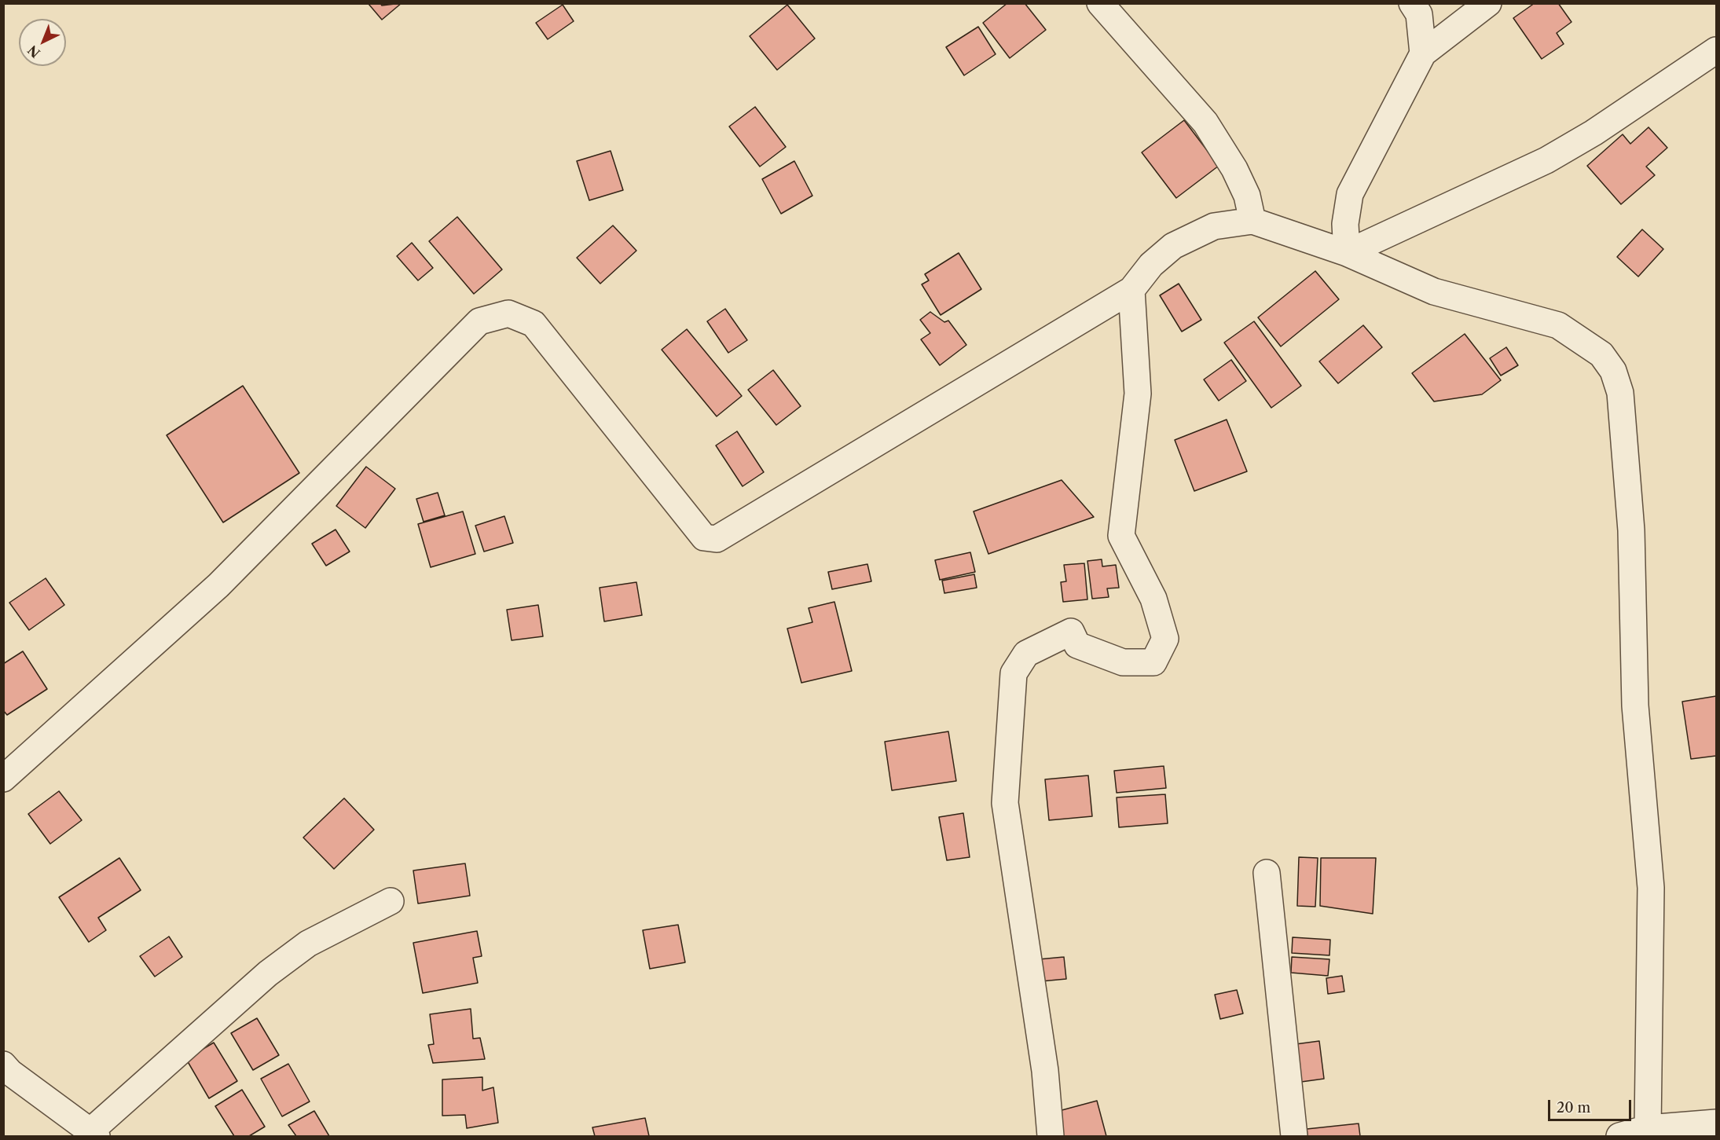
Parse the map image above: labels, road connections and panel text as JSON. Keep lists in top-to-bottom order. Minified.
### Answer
{"scale_bar":"20 m","north":"bottom left"}
